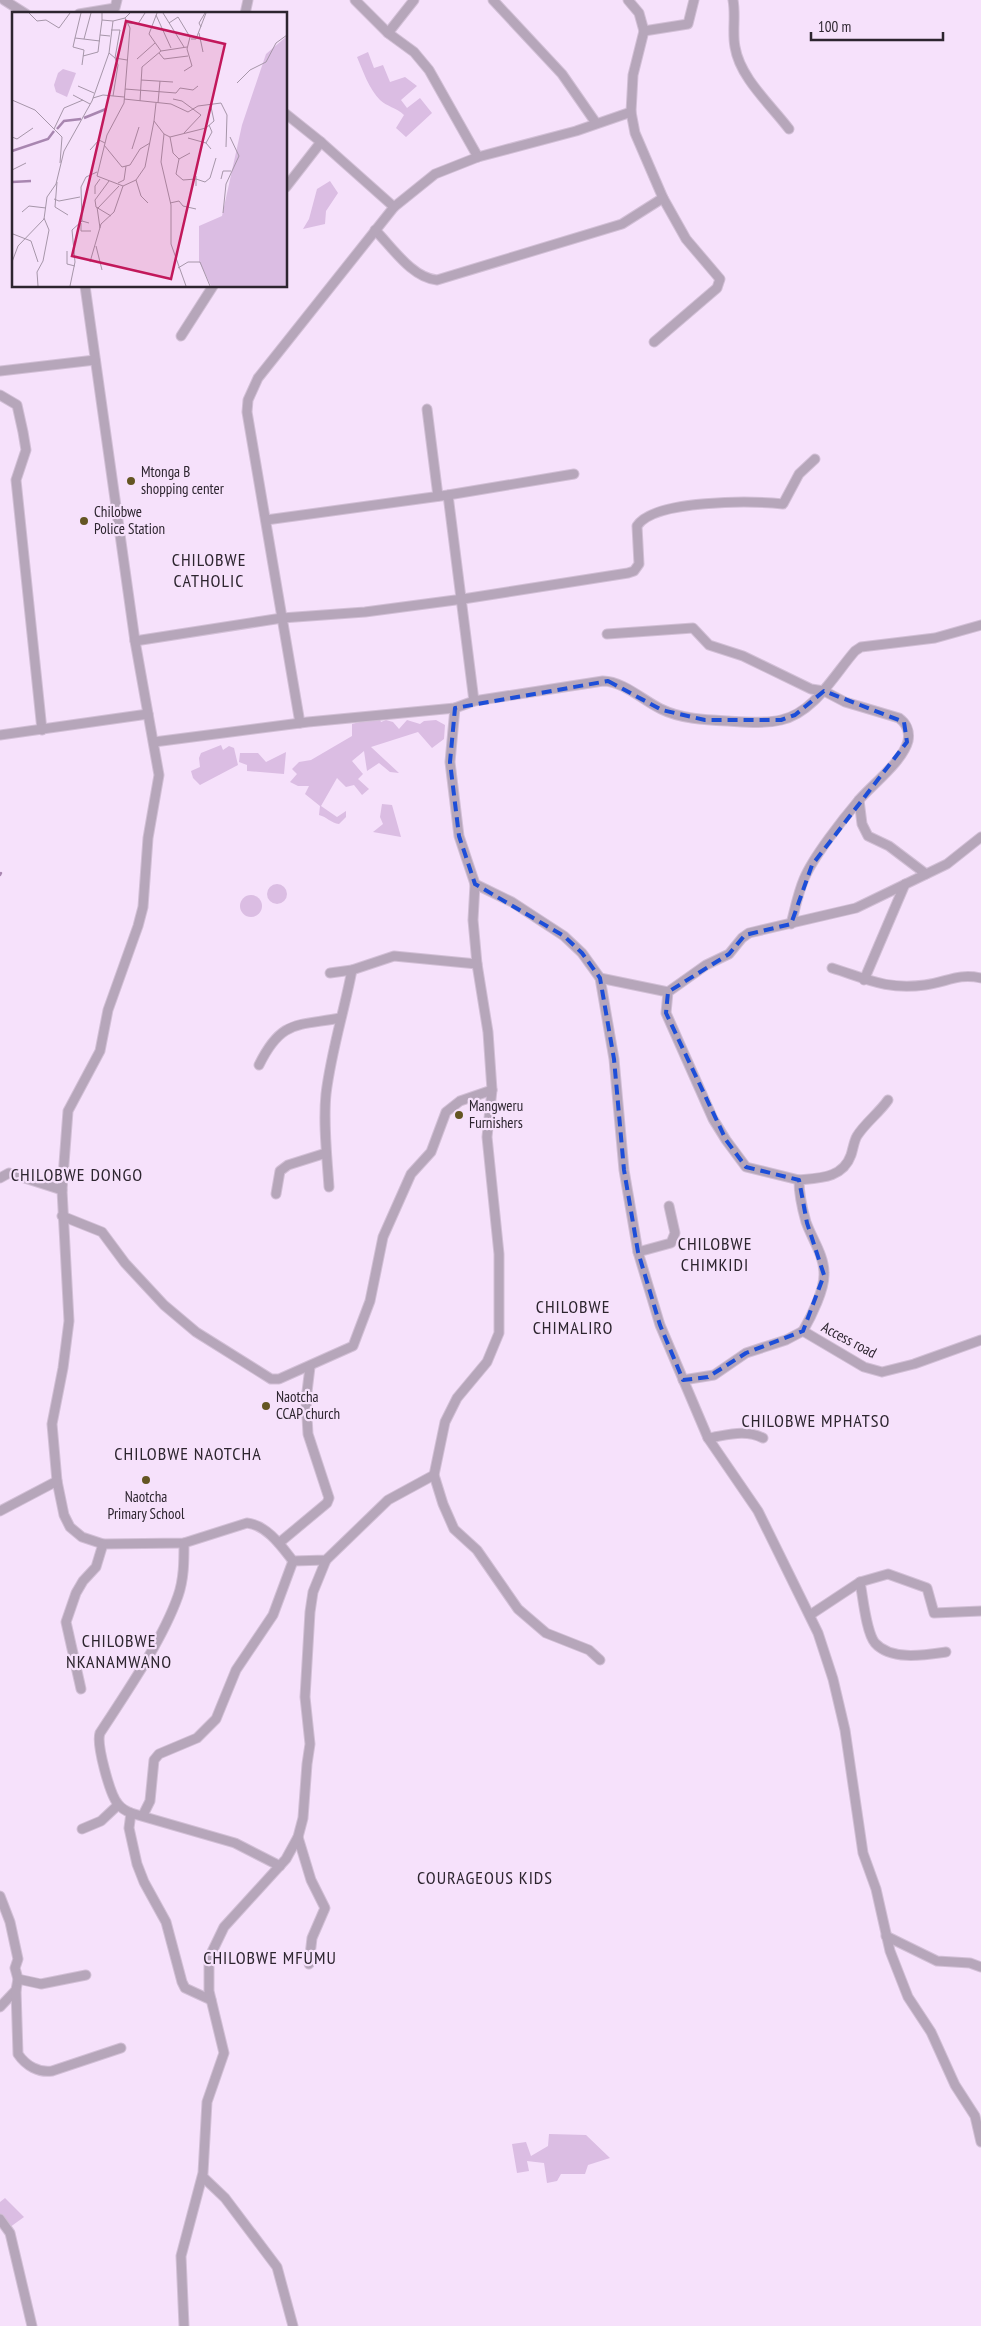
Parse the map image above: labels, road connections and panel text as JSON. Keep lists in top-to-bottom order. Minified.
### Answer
{"streets":{"street":["Access road"]},"districts":["CHILOBWE CATHOLIC","CHILOBWE DONGO","CHILOBWE CHIMKIDI","CHILOBWE CHIMALIRO","CHILOBWE MPHATSO","CHILOBWE NAOTCHA","CHILOBWE NKANAMWANO","COURAGEOUS KIDS","CHILOBWE MFUMU"],"places":["Mtonga B shopping center","Chilobwe Police Station","Mangweru Furnishers","Naotcha CCAP church","Naotcha Primary School"],"scale_bar":"100 m"}
